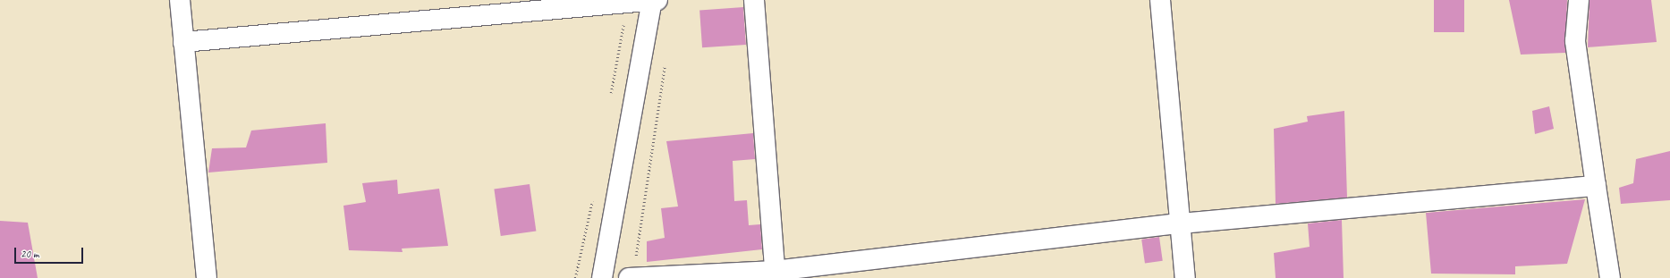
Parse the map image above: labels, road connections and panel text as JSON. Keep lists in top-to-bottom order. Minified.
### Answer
{"scale_bar":"20 m"}
